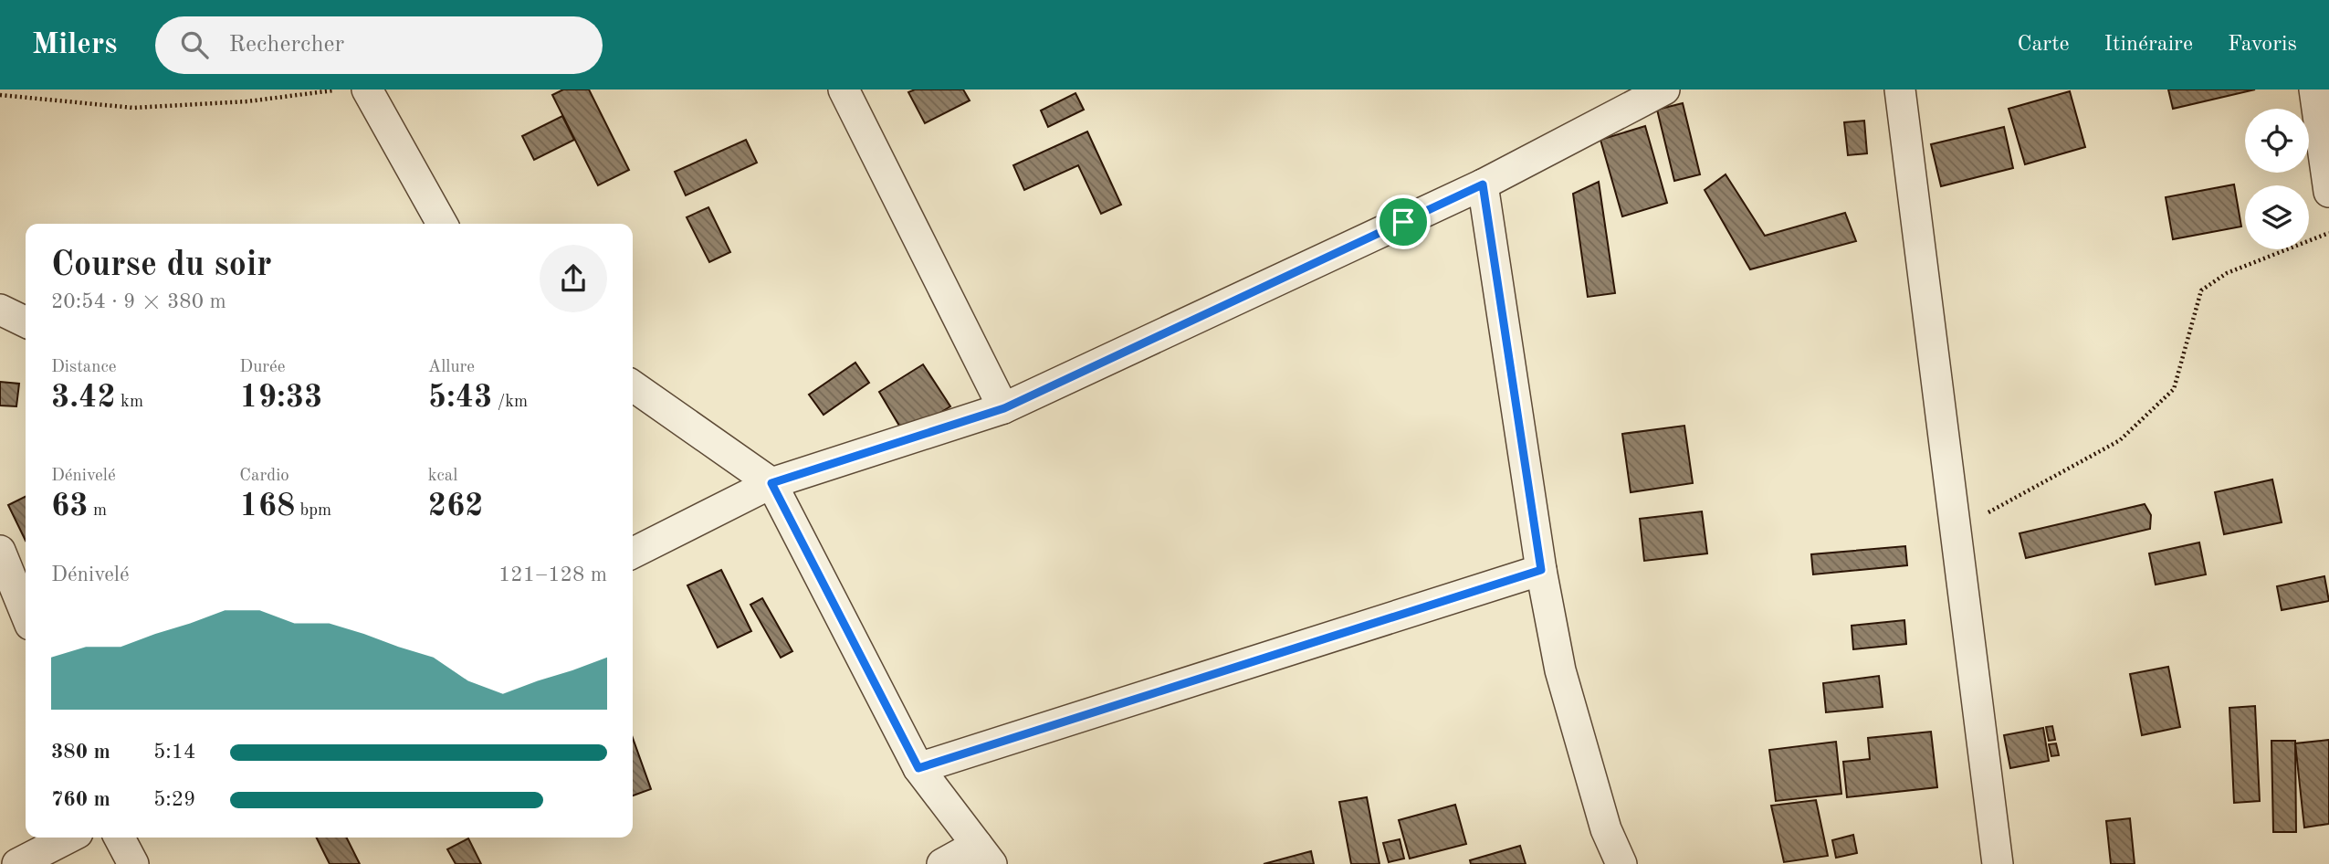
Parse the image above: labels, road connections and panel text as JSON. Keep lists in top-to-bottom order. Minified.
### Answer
{"page":{"header":"Milers","search":"Rechercher","nav":["Carte","Itinéraire","Favoris"],"heading":["Course du soir","20:54 · 9 × 380 m"],"stats":[["Distance","3.42 km"],["Durée","19:33"],["Allure","5:43 /km"],["Dénivelé","63 m"],["Cardio","168 bpm"],["kcal","262"]],"chart":["Dénivelé","121–128 m"],"list":[{"name":"380 m","note":"5:14"},{"name":"760 m","note":"5:29"}]}}
